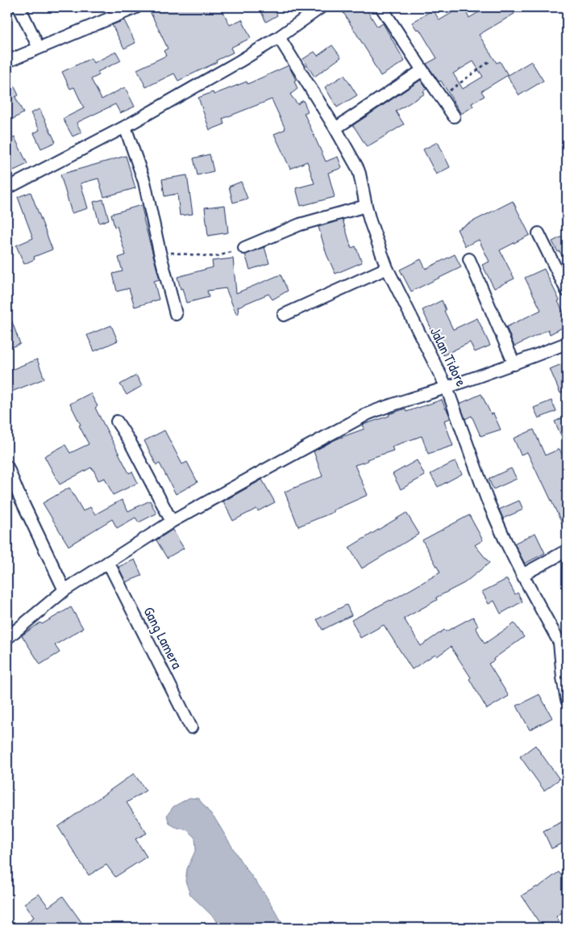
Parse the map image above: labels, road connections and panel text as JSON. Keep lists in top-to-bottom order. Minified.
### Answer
{"streets":{"street":["Jalan Tidore","Gang Lamera"]}}
